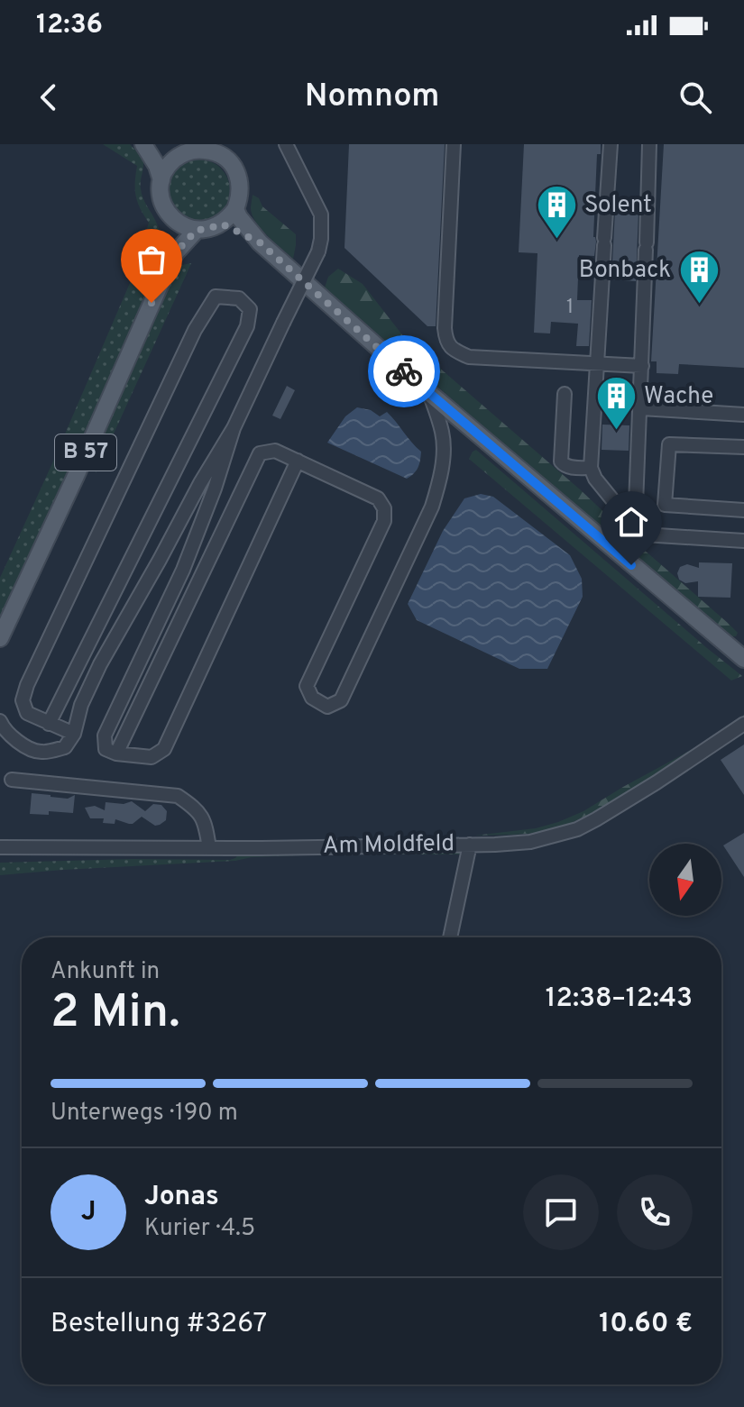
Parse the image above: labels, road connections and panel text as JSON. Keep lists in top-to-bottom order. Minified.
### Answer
{"streets":{"main road":["B 57"],"street":["Am Moldfeld"]},"places":{"building":["Solent","Bonback","Wache"]},"house_numbers":["1"],"north":"bottom","page":{"status":"12:36","header":"Nomnom","heading":["2 Min.","Ankunft in","12:38–12:43"],"panel":["Jonas","Kurier · 4.5","Bestellung #3267","10.60 €"],"bar":"Unterwegs · 190 m","round":"J"}}
